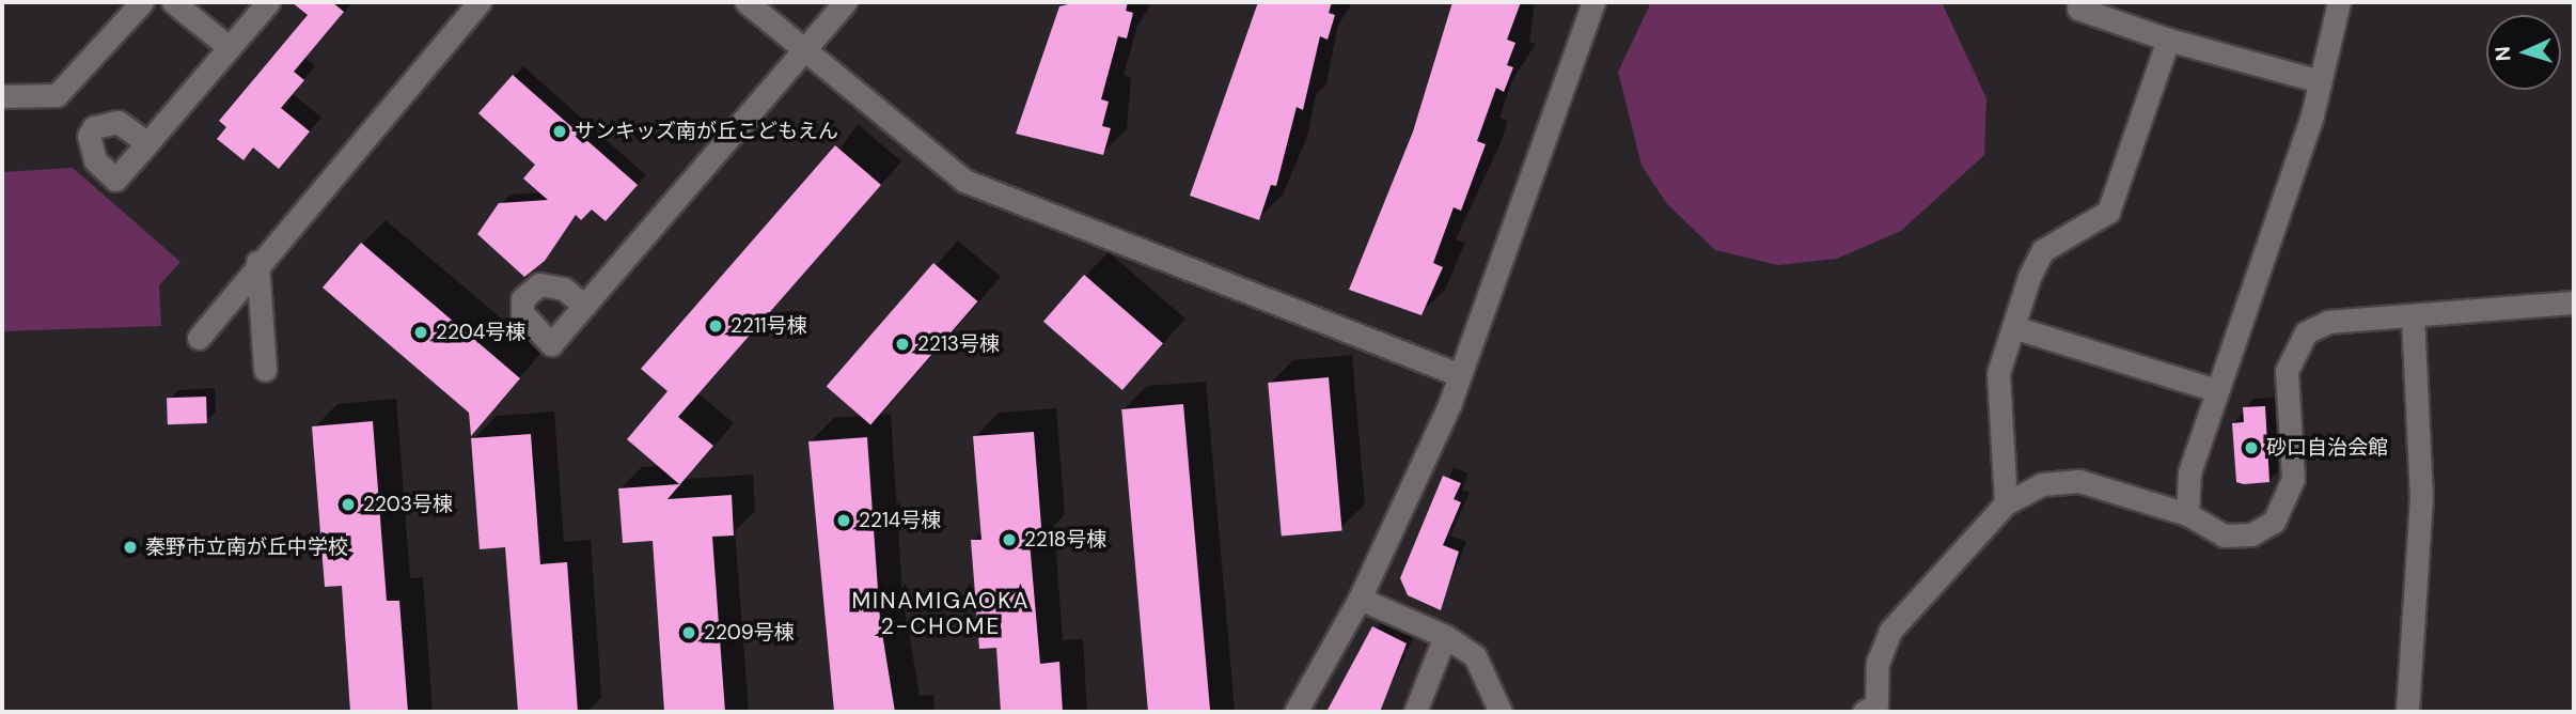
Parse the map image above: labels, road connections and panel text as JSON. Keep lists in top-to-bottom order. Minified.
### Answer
{"districts":["MINAMIGAOKA 2-CHOME"],"places":["サンキッズ南が丘こどもえん","2211号棟","2204号棟","2213号棟","砂口自治会館","2203号棟","2214号棟","2218号棟","秦野市立南が丘中学校","2209号棟"],"north":"left"}
